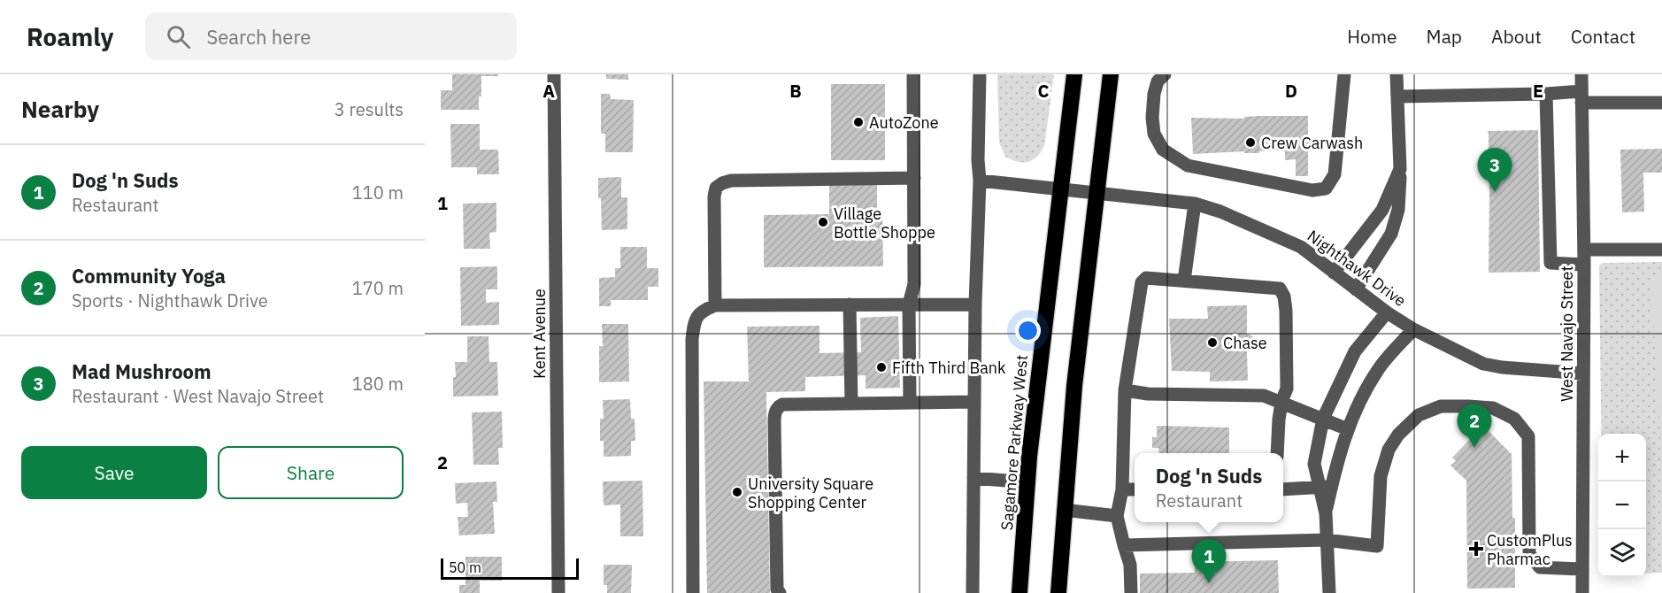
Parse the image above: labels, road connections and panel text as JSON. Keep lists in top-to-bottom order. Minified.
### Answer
{"streets":{"highway":["Sagamore Parkway West"],"street":["Nighthawk Drive","Kent Avenue","West Navajo Street"]},"crossings":[["Nighthawk Drive","West Navajo Street"],["Nighthawk Drive","Sagamore Parkway West"]],"places":{"other":["AutoZone","Crew Carwash","Village Bottle Shoppe","Chase","Fifth Third Bank","University Square Shopping Center"],"health":["CustomPlus Pharmac"]},"scale_bar":"50 m","page":{"header":"Roamly","search":"Search here","nav":["Home","Map","About","Contact"],"heading":["Nearby","3 results"],"list":[{"mark":"1","name":"Dog 'n Suds","note":"Restaurant","value":"110 m"},{"mark":"2","name":"Community Yoga","note":"Sports · Nighthawk Drive","value":"170 m"},{"mark":"3","name":"Mad Mushroom","note":"Restaurant · West Navajo Street","value":"180 m"}],"pins":["3","2","1"],"buttons":["Save","Share"],"map_buttons":["+","−"],"popup":["Dog 'n Suds","Restaurant"],"scale":"50 m"},"grid":{"columns":["A","B","C","D","E"],"rows":["1","2"]}}
